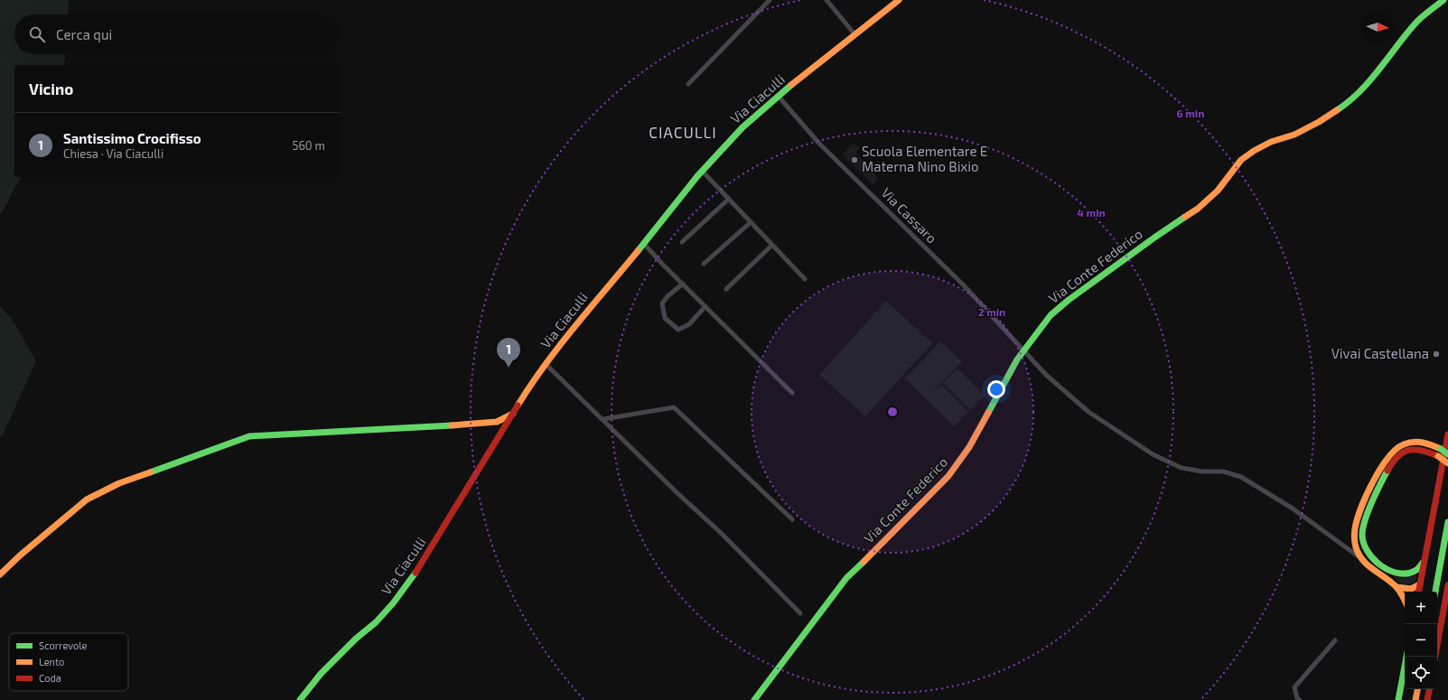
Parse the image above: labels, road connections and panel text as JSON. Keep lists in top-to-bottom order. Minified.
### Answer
{"streets":{"main road":["Via Ciaculli","Via Conte Federico"],"street":["Via Cassaro"]},"crossings":[["Via Ciaculli","Via Cassaro"],["Via Cassaro","Via Conte Federico"]],"districts":["CIACULLI"],"places":["Scuola Elementare E Materna Nino Bixio","Vivai Castellana"],"legend":["Scorrevole","Lento","Coda"],"north":"right","page":{"search":"Cerca qui","heading":"Vicino","list":[{"mark":"1","name":"Santissimo Crocifisso","note":"Chiesa · Via Ciaculli","value":"560 m"}],"pins":"1","map_buttons":["+","−"]},"rings":["6 min","4 min","2 min"]}
